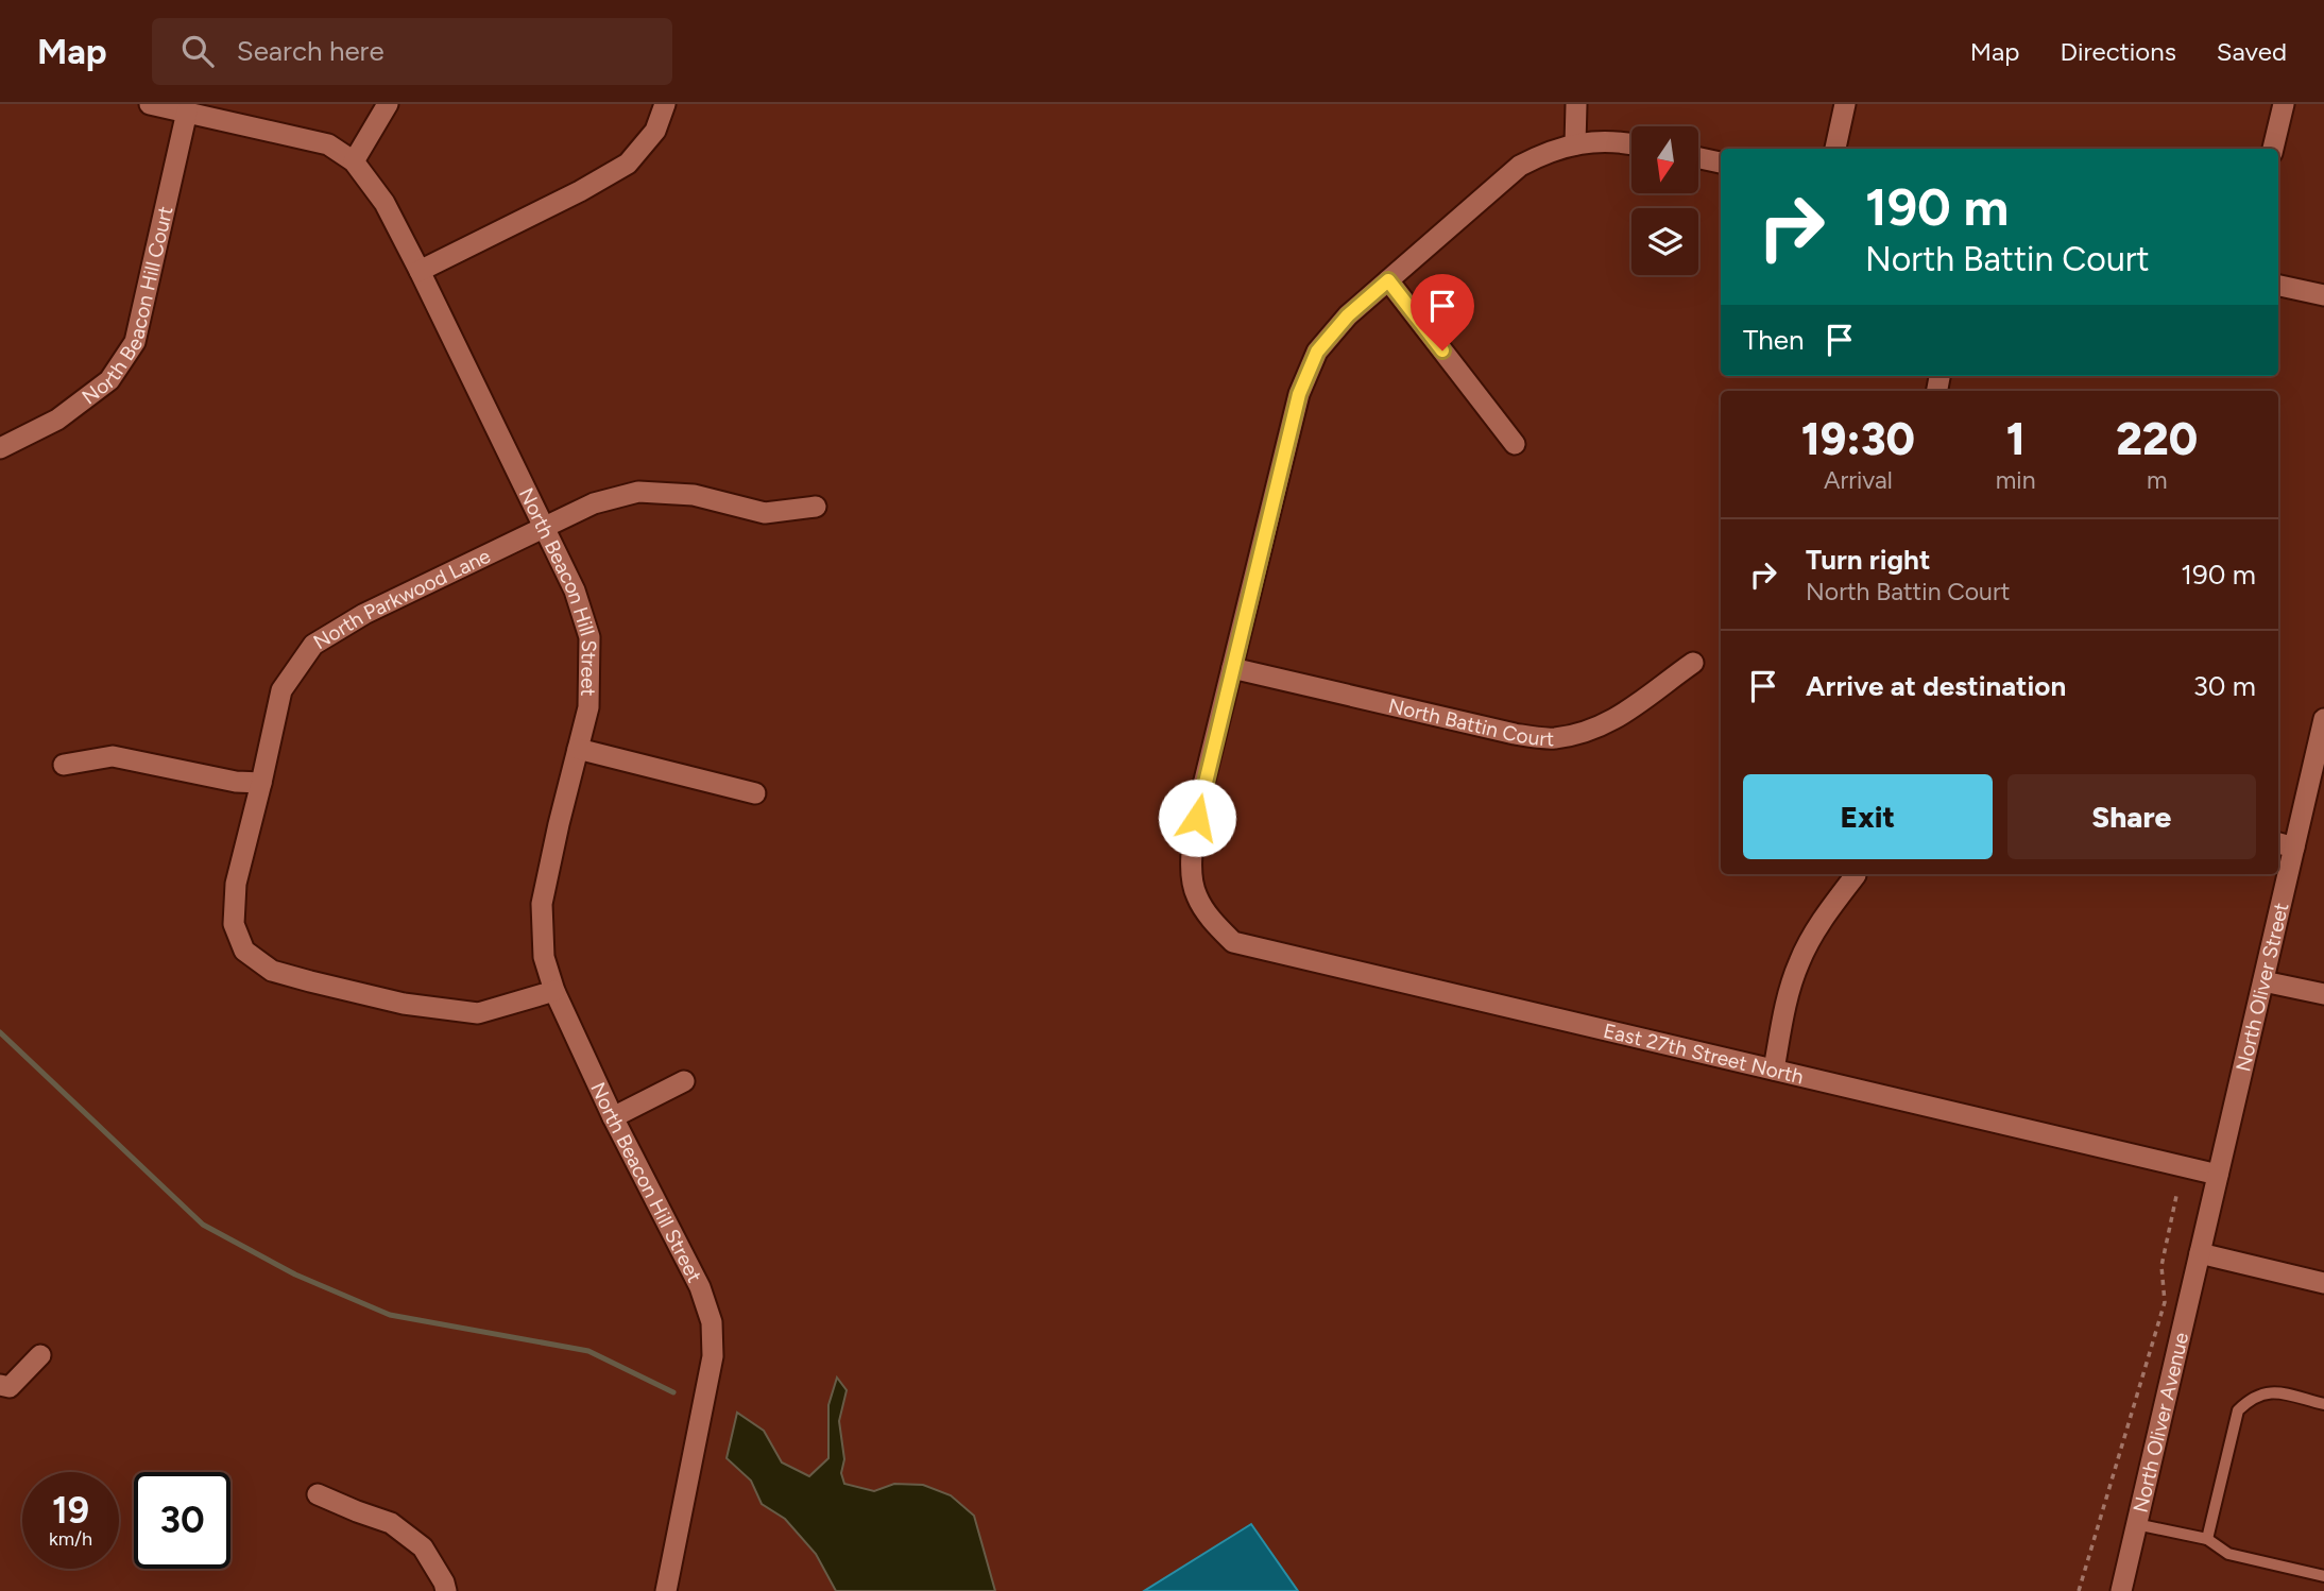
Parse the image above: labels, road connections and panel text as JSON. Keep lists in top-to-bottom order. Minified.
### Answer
{"streets":{"street":["North Beacon Hill Court","North Beacon Hill Street","North Parkwood Lane","North Battin Court","North Oliver Street","East 27th Street North","North Oliver Avenue"]},"crossings":[["North Beacon Hill Court","North Beacon Hill Street"],["North Beacon Hill Street","North Parkwood Lane"],["North Battin Court","East 27th Street North"],["North Oliver Street","East 27th Street North"],["North Oliver Street","North Oliver Avenue"]],"north":"bottom","page":{"header":"Map","search":"Search here","nav":["Map","Directions","Saved"],"turn":["190 m","North Battin Court"],"then":"Then","eta":["19:30","Arrival","1","min","220","m"],"list":[{"name":"Turn right","note":"North Battin Court","value":"190 m"},{"name":"Arrive at destination","value":"30 m"}],"buttons":["Exit","Share"],"speed":"19 km/h","limit":"30"}}
